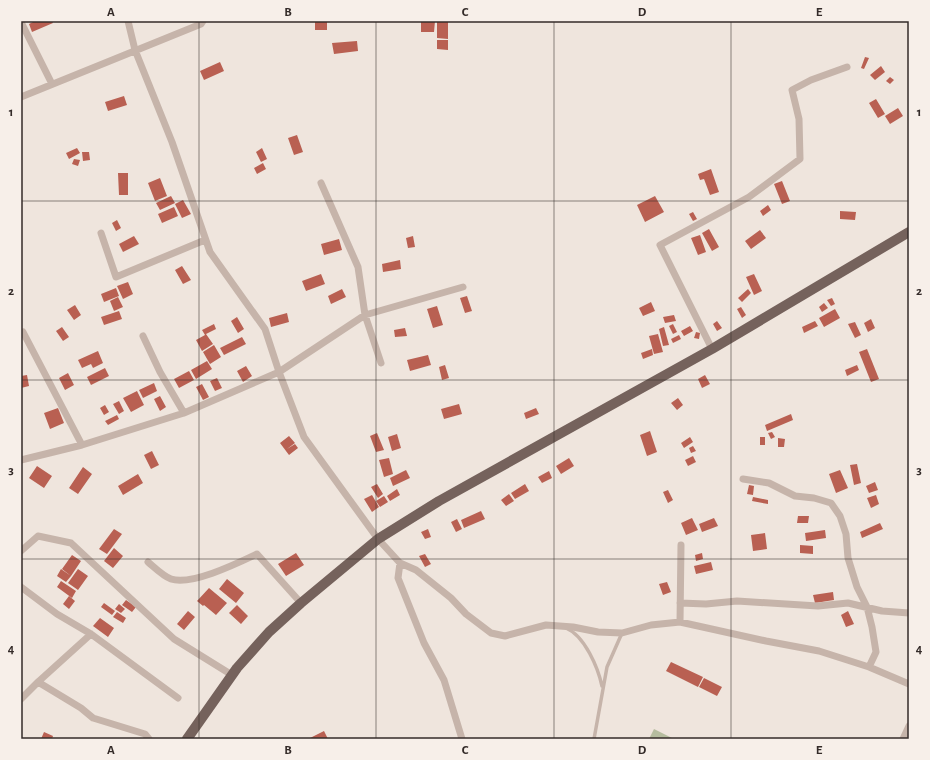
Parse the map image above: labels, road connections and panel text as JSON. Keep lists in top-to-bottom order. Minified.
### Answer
{"grid":{"columns":["A","B","C","D","E"],"rows":["1","2","3","4"]}}
